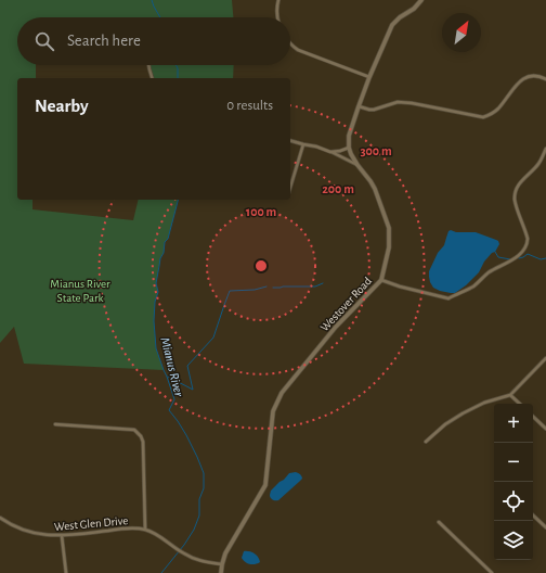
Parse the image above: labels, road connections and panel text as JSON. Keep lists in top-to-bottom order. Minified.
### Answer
{"streets":{"street":["Westover Road","West Glen Drive"]},"crossings":[["Westover Road","West Glen Drive"]],"water":["Mianus River"],"parks":["Mianus River State Park"],"north":"top right","page":{"search":"Search here","heading":["Nearby","0 results"],"map_buttons":["+","−"]},"rings":["300 m","200 m","100 m"]}
